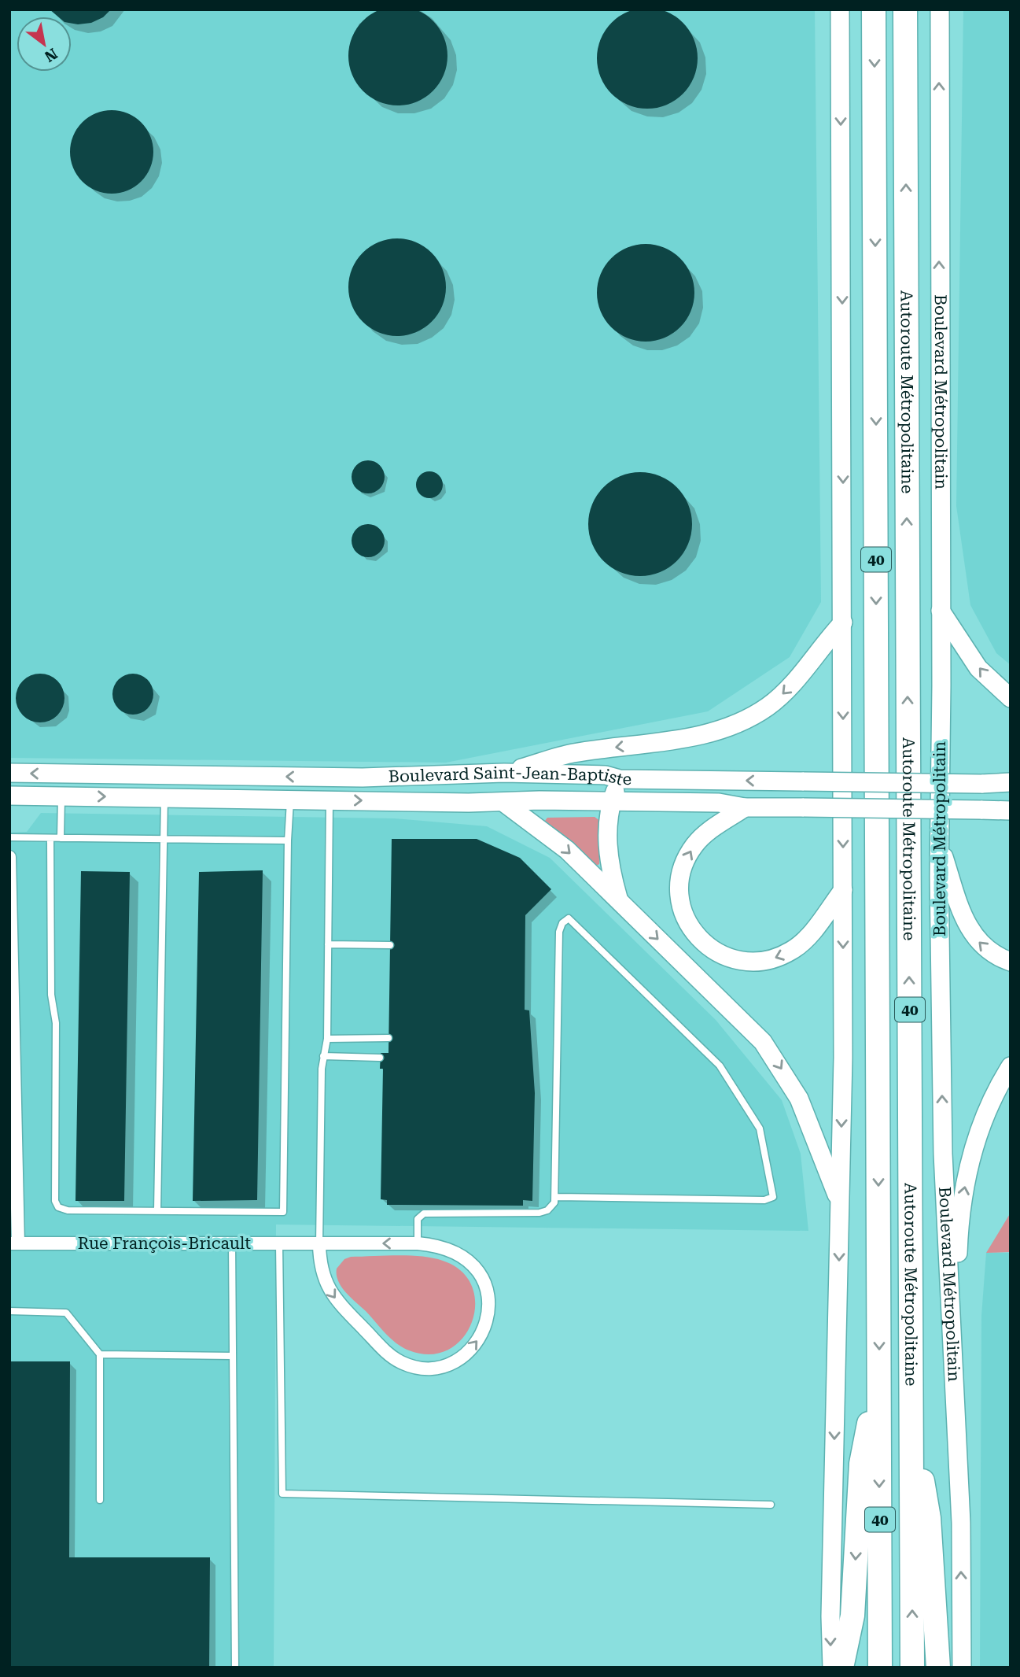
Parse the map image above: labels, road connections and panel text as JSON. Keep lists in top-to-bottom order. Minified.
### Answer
{"streets":{"highway":["Autoroute Métropolitaine","40"],"main road":["Boulevard Métropolitain","Boulevard Saint-Jean-Baptiste"],"street":["Rue François-Bricault"]},"north":"bottom right"}
